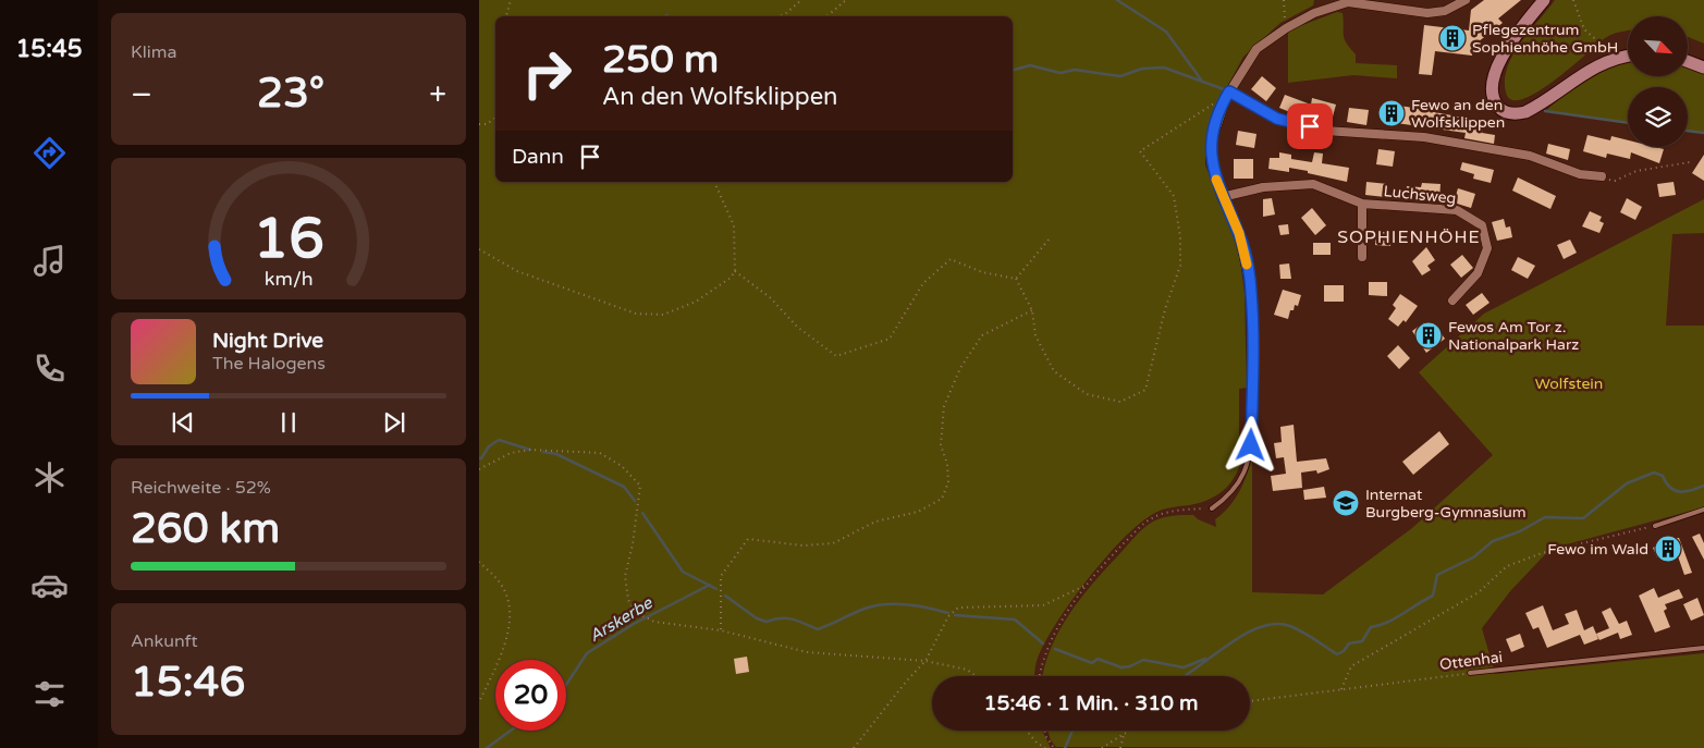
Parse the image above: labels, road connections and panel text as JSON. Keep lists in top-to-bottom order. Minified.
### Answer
{"streets":{"street":["Luchsweg"],"lane":["Ottenhai"]},"districts":["SOPHIENHÖHE"],"water":["Arskerbe"],"parks":["Wolfstein"],"places":{"building":["Pflegezentrum Sophienhöhe GmbH","Fewo an den Wolfsklippen","Fewos Am Tor z. Nationalpark Harz","Fewo im Wald"],"school or university":["Internat Burgberg-Gymnasium"]},"north":"bottom right","page":{"tabs":"15:45","tile":["Klima",["Reichweite · 52%","260 km"],["Ankunft","15:46"]],"turn":["250 m","An den Wolfsklippen"],"heat":["−","23°","+"],"then":"Dann","song":["Night Drive","The Halogens"],"limit":"20","trip":"15:46 · 1 Min. · 310 m","gauge":["16","km/h"]}}
